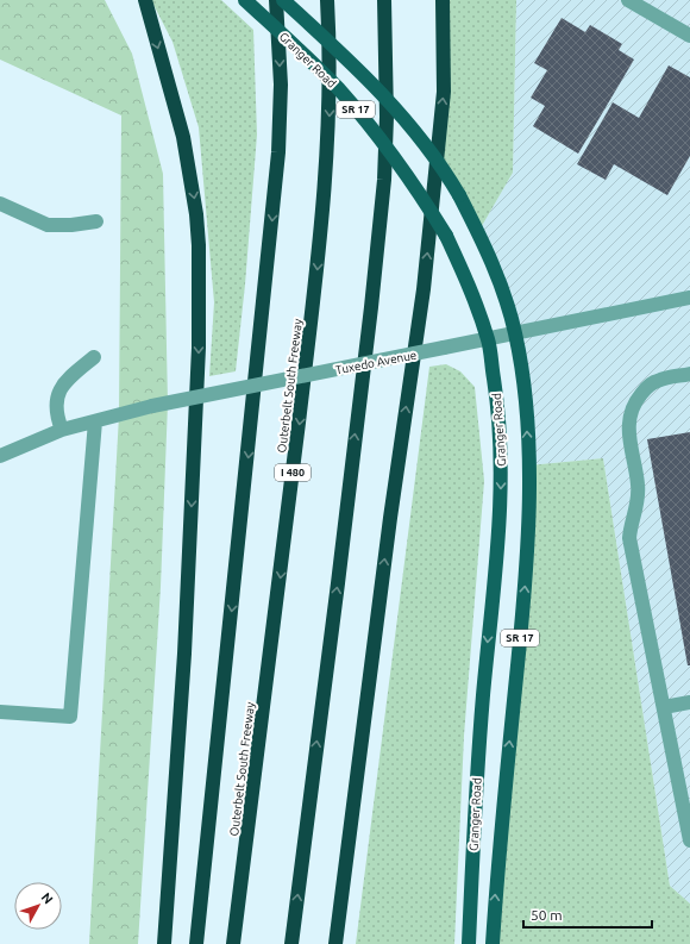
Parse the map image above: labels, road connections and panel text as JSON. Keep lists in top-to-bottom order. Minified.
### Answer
{"streets":{"highway":["Outerbelt South Freeway","I 480"],"main road":["Granger Road","SR 17"],"street":["Tuxedo Avenue"]},"crossings":[["Granger Road","Tuxedo Avenue"],["SR 17","Tuxedo Avenue"]],"scale_bar":"50 m","north":"top right"}
